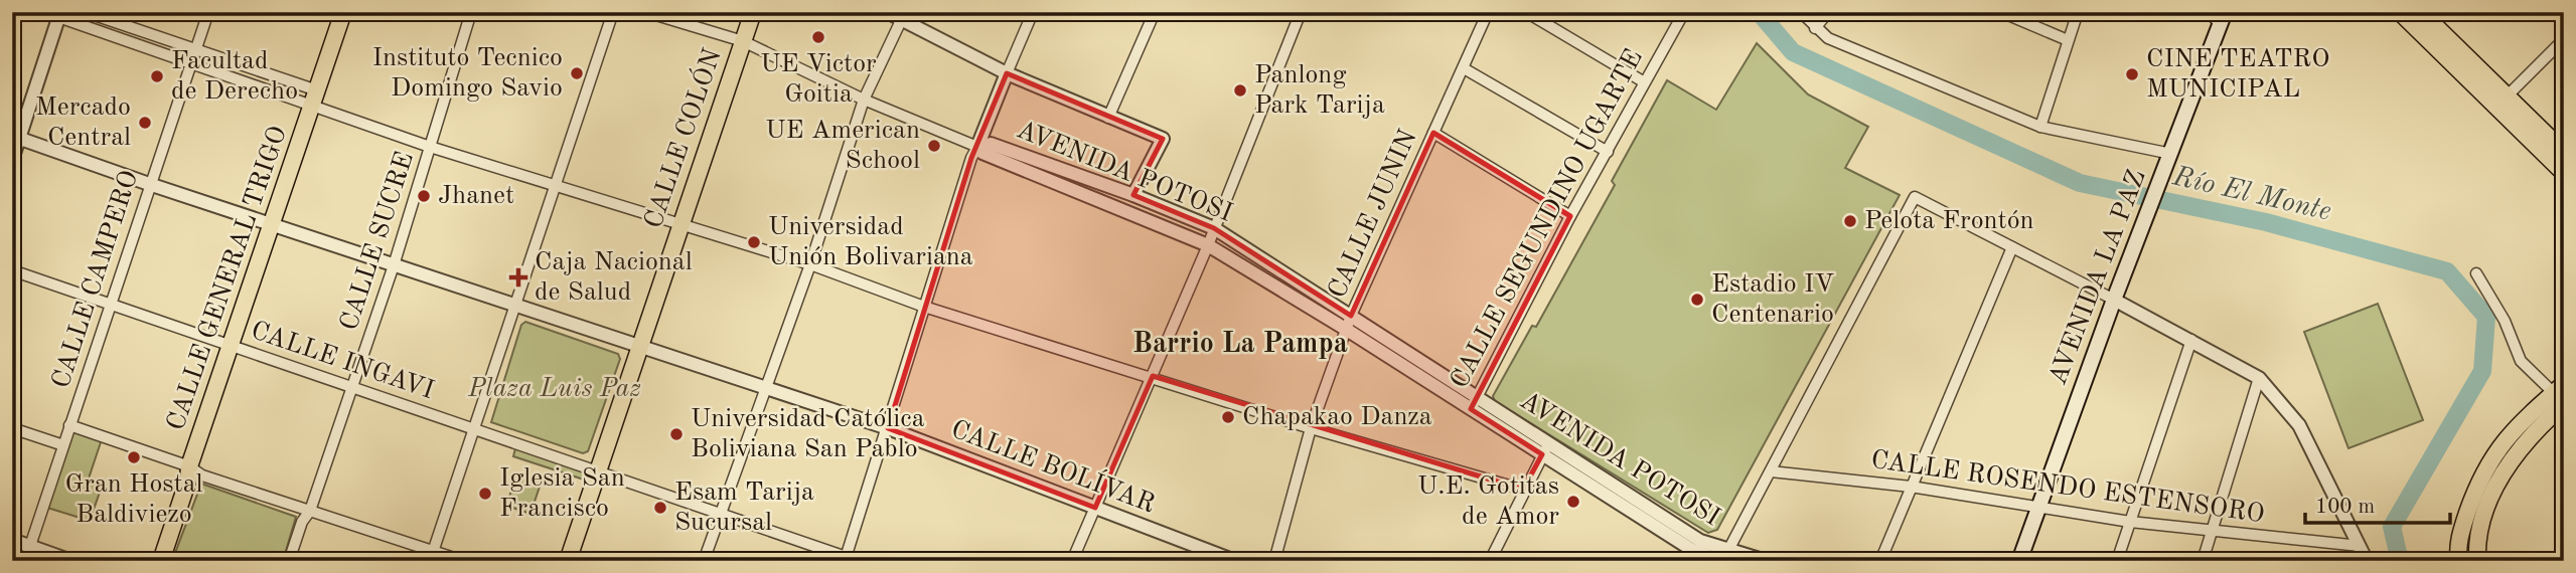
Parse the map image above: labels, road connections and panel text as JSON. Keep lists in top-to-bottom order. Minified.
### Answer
{"streets":{"main road":["CALLE COLÓN","AVENIDA LA PAZ","CALLE GENERAL TRIGO"],"street":["AVENIDA POTOSI","CALLE JUNIN","CALLE SEGUNDINO UGARTE","CALLE SUCRE","CALLE CAMPERO","CALLE INGAVI","CALLE BOLÍVAR","CALLE ROSENDO ESTENSORO"]},"crossings":[["CALLE COLÓN","CALLE INGAVI"],["CALLE COLÓN","CALLE BOLÍVAR"],["AVENIDA POTOSI","CALLE JUNIN"],["AVENIDA POTOSI","CALLE SEGUNDINO UGARTE"],["CALLE SUCRE","CALLE INGAVI"],["CALLE SUCRE","CALLE BOLÍVAR"],["AVENIDA LA PAZ","CALLE ROSENDO ESTENSORO"],["CALLE GENERAL TRIGO","CALLE INGAVI"],["CALLE GENERAL TRIGO","CALLE BOLÍVAR"],["CALLE CAMPERO","CALLE INGAVI"],["CALLE CAMPERO","CALLE BOLÍVAR"]],"districts":["Barrio La Pampa"],"water":["Río El Monte"],"parks":["Plaza Luis Paz"],"places":{"other":["UE Victor Goitia","Instituto Tecnico Domingo Savio","CINE TEATRO MUNICIPAL","Facultad de Derecho","Panlong Park Tarija","Mercado Central","UE American School","Jhanet","Pelota Frontón","Universidad Unión Bolivariana","Estadio IV Centenario","Chapakao Danza","Universidad Católica Boliviana San Pablo","Gran Hostal Baldiviezo","Iglesia San Francisco","U.E. Gotitas de Amor","Esam Tarija Sucursal"],"health":["Caja Nacional de Salud"]},"scale_bar":"100 m"}
